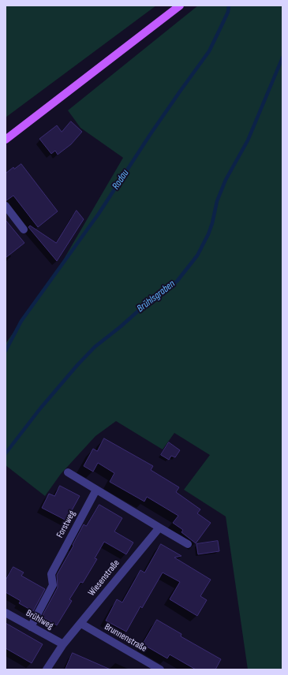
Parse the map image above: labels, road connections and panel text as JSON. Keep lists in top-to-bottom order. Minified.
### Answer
{"streets":{"street":["Forstweg","Wiesenstraße","Brühlweg","Brunnenstraße"]},"crossings":[["Forstweg","Brühlweg"],["Wiesenstraße","Brühlweg"],["Wiesenstraße","Brunnenstraße"]],"water":["Rodau","Brühlsgraben"]}
